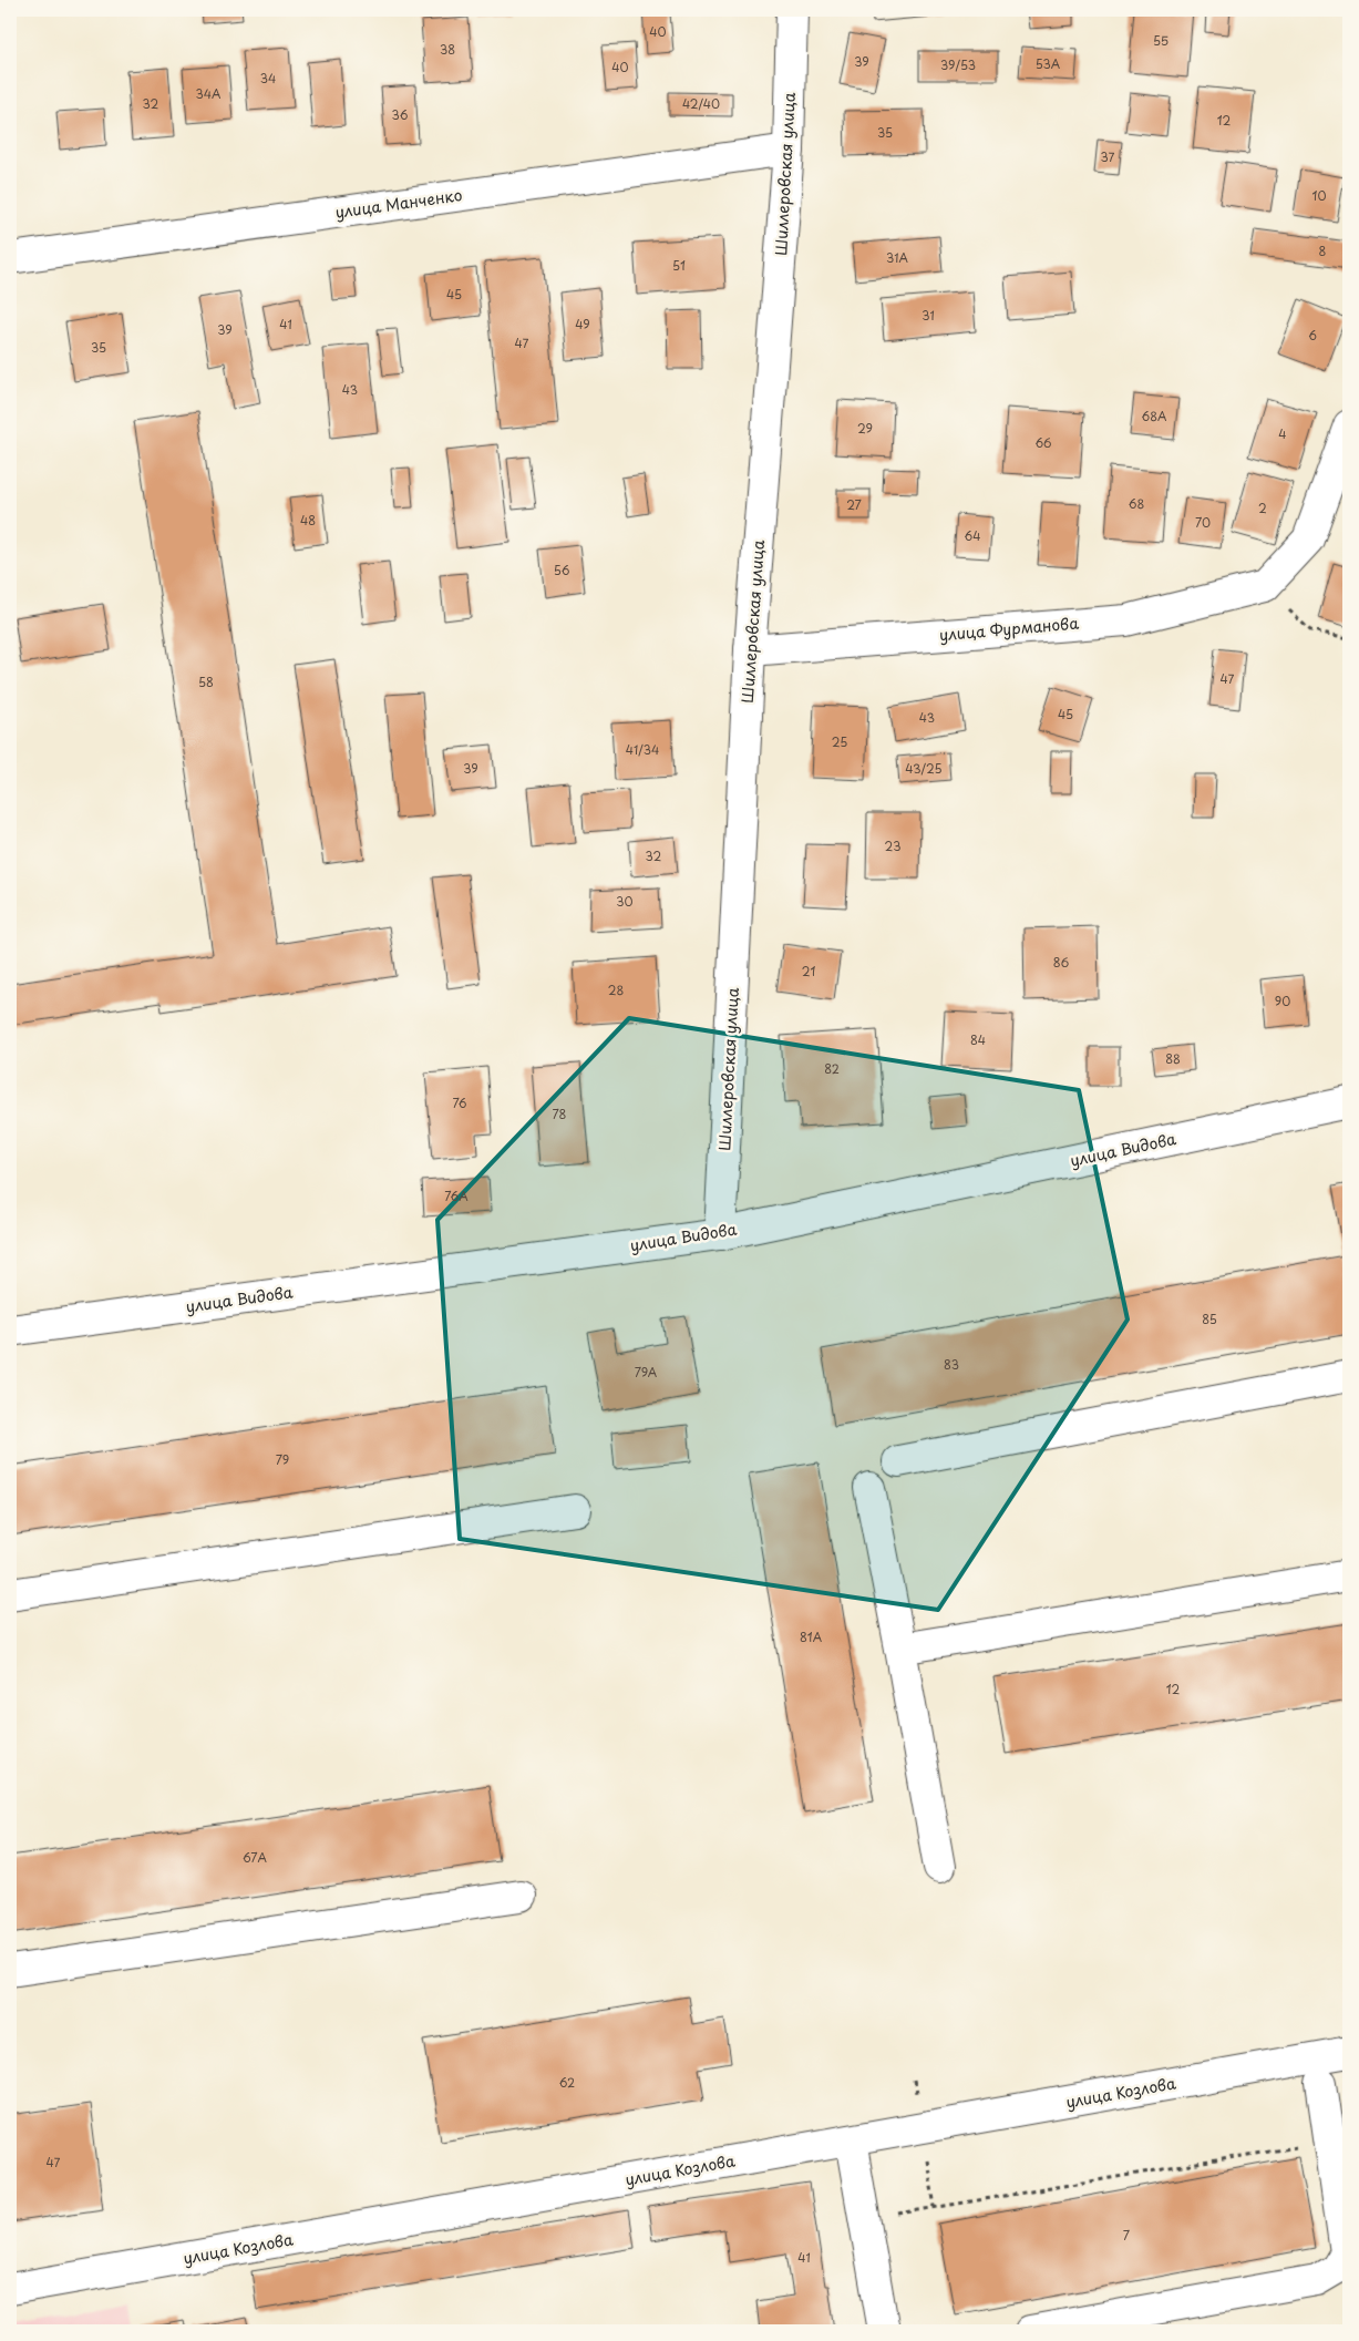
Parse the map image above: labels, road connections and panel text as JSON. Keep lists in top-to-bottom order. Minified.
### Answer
{"streets":{"street":["Шиллеровская улица","улица Манченко","улица Фурманова","улица Видова","улица Козлова"]},"crossings":[["Шиллеровская улица","улица Манченко"],["Шиллеровская улица","улица Фурманова"],["Шиллеровская улица","улица Видова"]],"house_numbers":["40","55","38","39","53А","39/53","40","34","34А","32","42/40","36","12","35","37","10","8","31А","51","45","31","41","49","39","6","47","35","43","68А","29","4","66","68","27","2","48","70","64","56","47","58","45","43","25","41/34","39","43/25","23","32","30","86","21","28","90","84","88","82","76","78","76А","85","83","79А","79","81А","12","67А","62","47","7","41"]}
